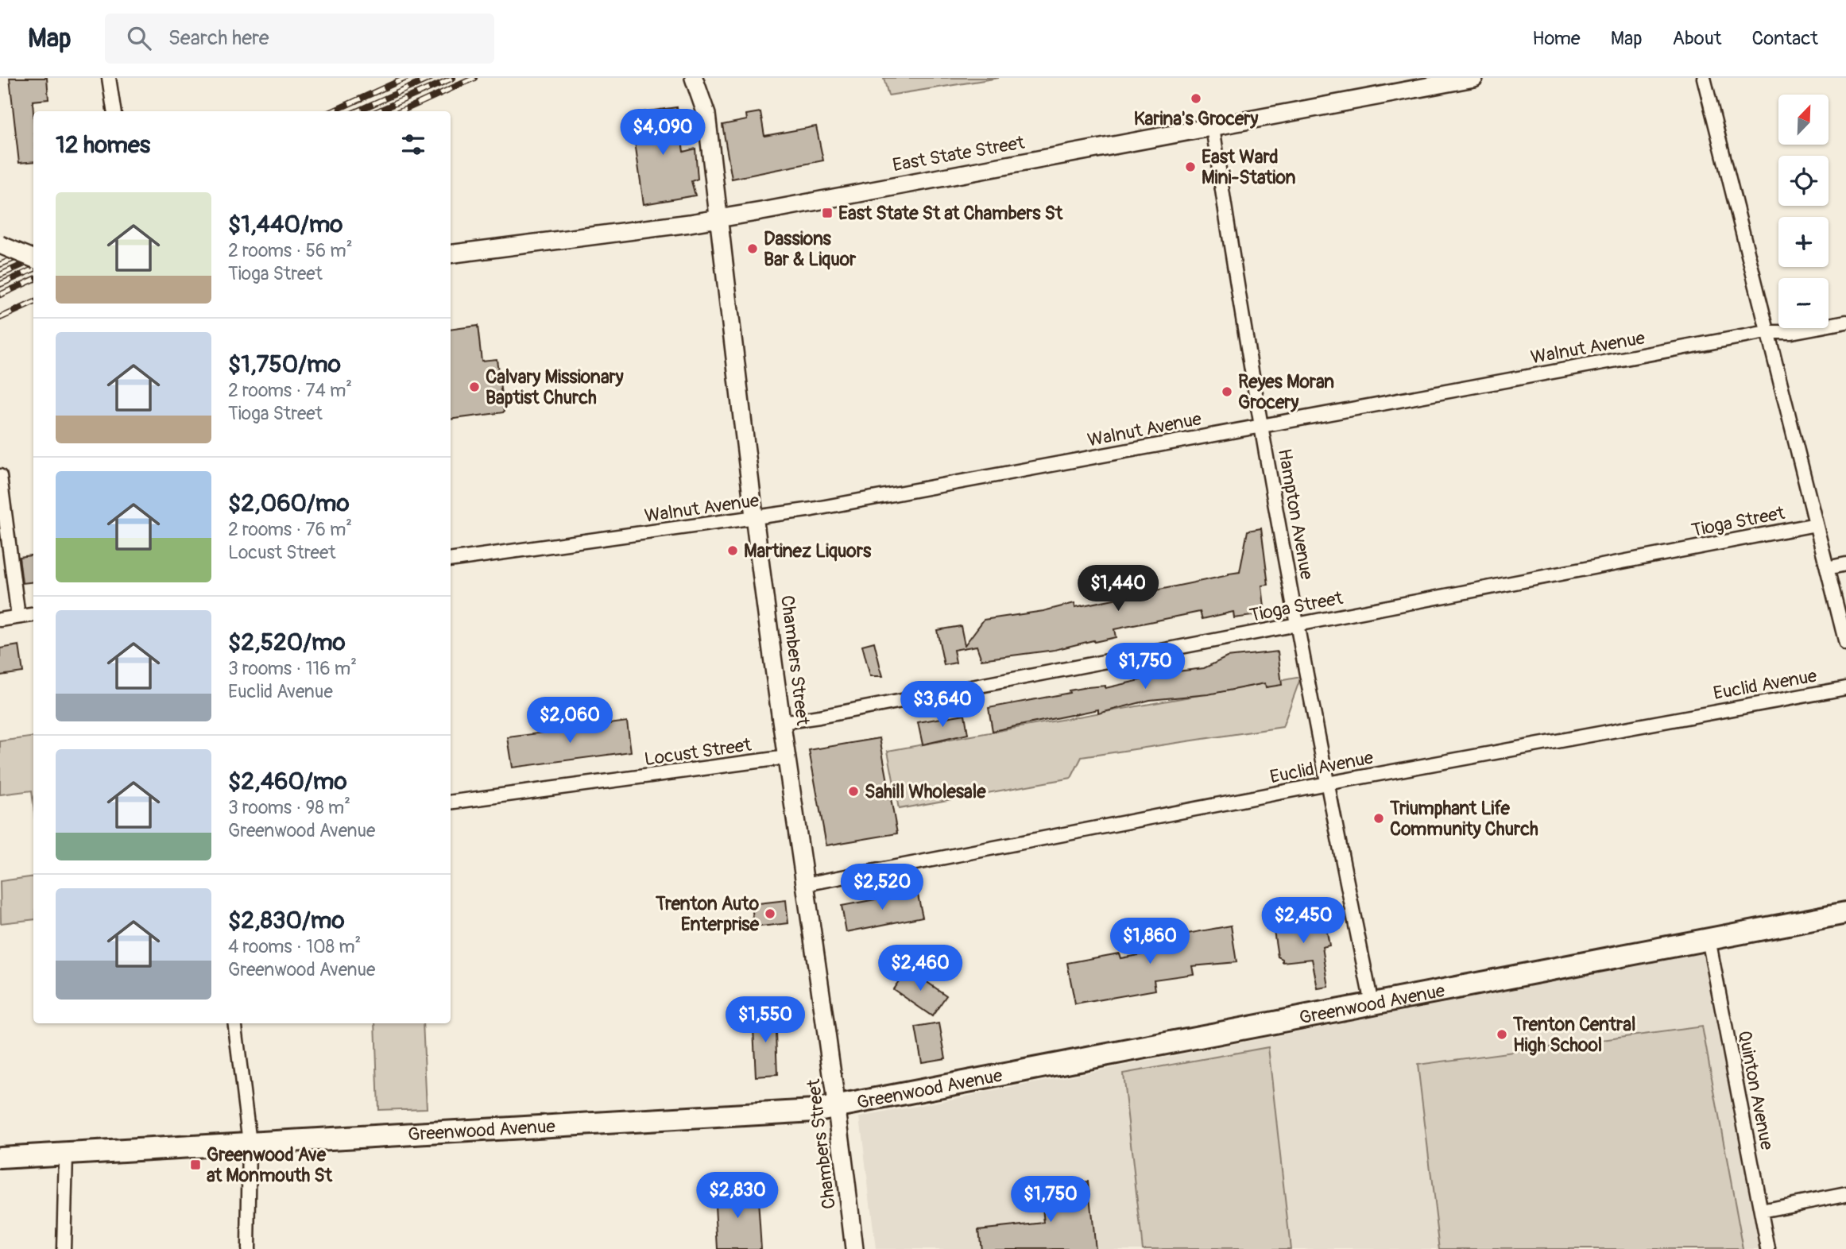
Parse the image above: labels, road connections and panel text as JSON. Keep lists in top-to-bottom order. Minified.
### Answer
{"streets":{"main road":["Greenwood Avenue"],"street":["East State Street","Walnut Avenue","Hampton Avenue","Tioga Street","Chambers Street","Euclid Avenue","Locust Street","Quinton Avenue"]},"crossings":[["East State Street","Hampton Avenue"],["East State Street","Chambers Street"],["Walnut Avenue","Hampton Avenue"],["Walnut Avenue","Chambers Street"],["Hampton Avenue","Tioga Street"],["Hampton Avenue","Euclid Avenue"],["Hampton Avenue","Greenwood Avenue"],["Tioga Street","Chambers Street"],["Chambers Street","Euclid Avenue"],["Chambers Street","Locust Street"],["Chambers Street","Greenwood Avenue"],["Greenwood Avenue","Quinton Avenue"]],"places":{"other":["Karina's Grocery","East Ward Mini-Station","Dassions Bar & Liquor","Calvary Missionary Baptist Church","Reyes Moran Grocery","Martinez Liquors","Sahill Wholesale","Triumphant Life Community Church","Trenton Auto Enterprise","Trenton Central High School"],"transit":["East State St at Chambers St","Greenwood Ave at Monmouth St"]},"north":"top right","page":{"header":"Map","search":"Search here","nav":["Home","Map","About","Contact"],"map_buttons":["+","−"],"price":["$4,090","$1,440","$1,750","$3,640","$2,060","$2,520","$2,450","$1,860","$2,460","$1,550","$2,830","$1,750"],"heading":"12 homes","list":[{"name":"$1,440/mo","note":"2 rooms · 56 m² · Tioga Street"},{"name":"$1,750/mo","note":"2 rooms · 74 m² · Tioga Street"},{"name":"$2,060/mo","note":"2 rooms · 76 m² · Locust Street"},{"name":"$2,520/mo","note":"3 rooms · 116 m² · Euclid Avenue"},{"name":"$2,460/mo","note":"3 rooms · 98 m² · Greenwood Avenue"},{"name":"$2,830/mo","note":"4 rooms · 108 m² · Greenwood Avenue"}]}}
